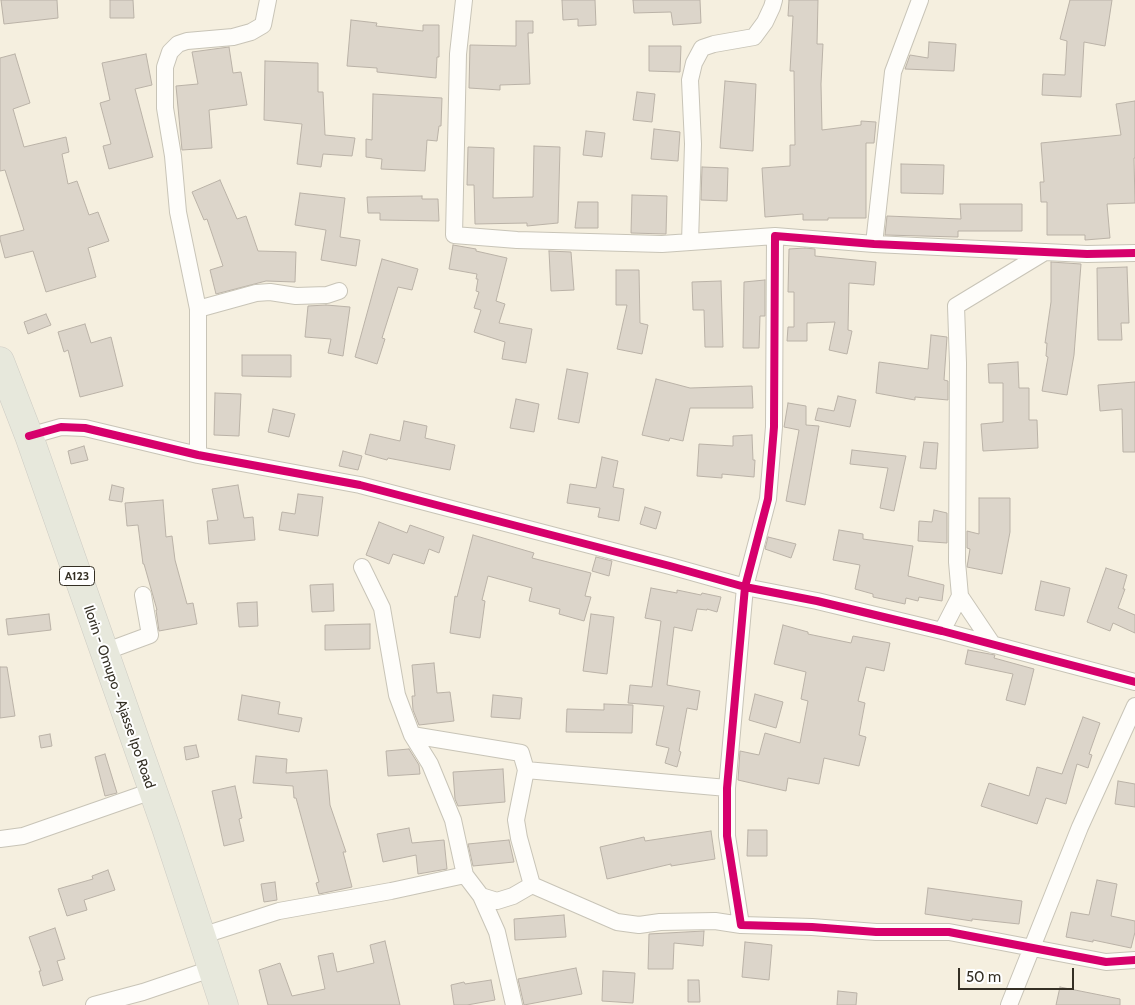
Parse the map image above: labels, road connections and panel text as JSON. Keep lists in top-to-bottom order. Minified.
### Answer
{"streets":{"highway":["A123","Ilorin - Omupo - Ajasse Ipo Road"]},"scale_bar":"50 m"}
